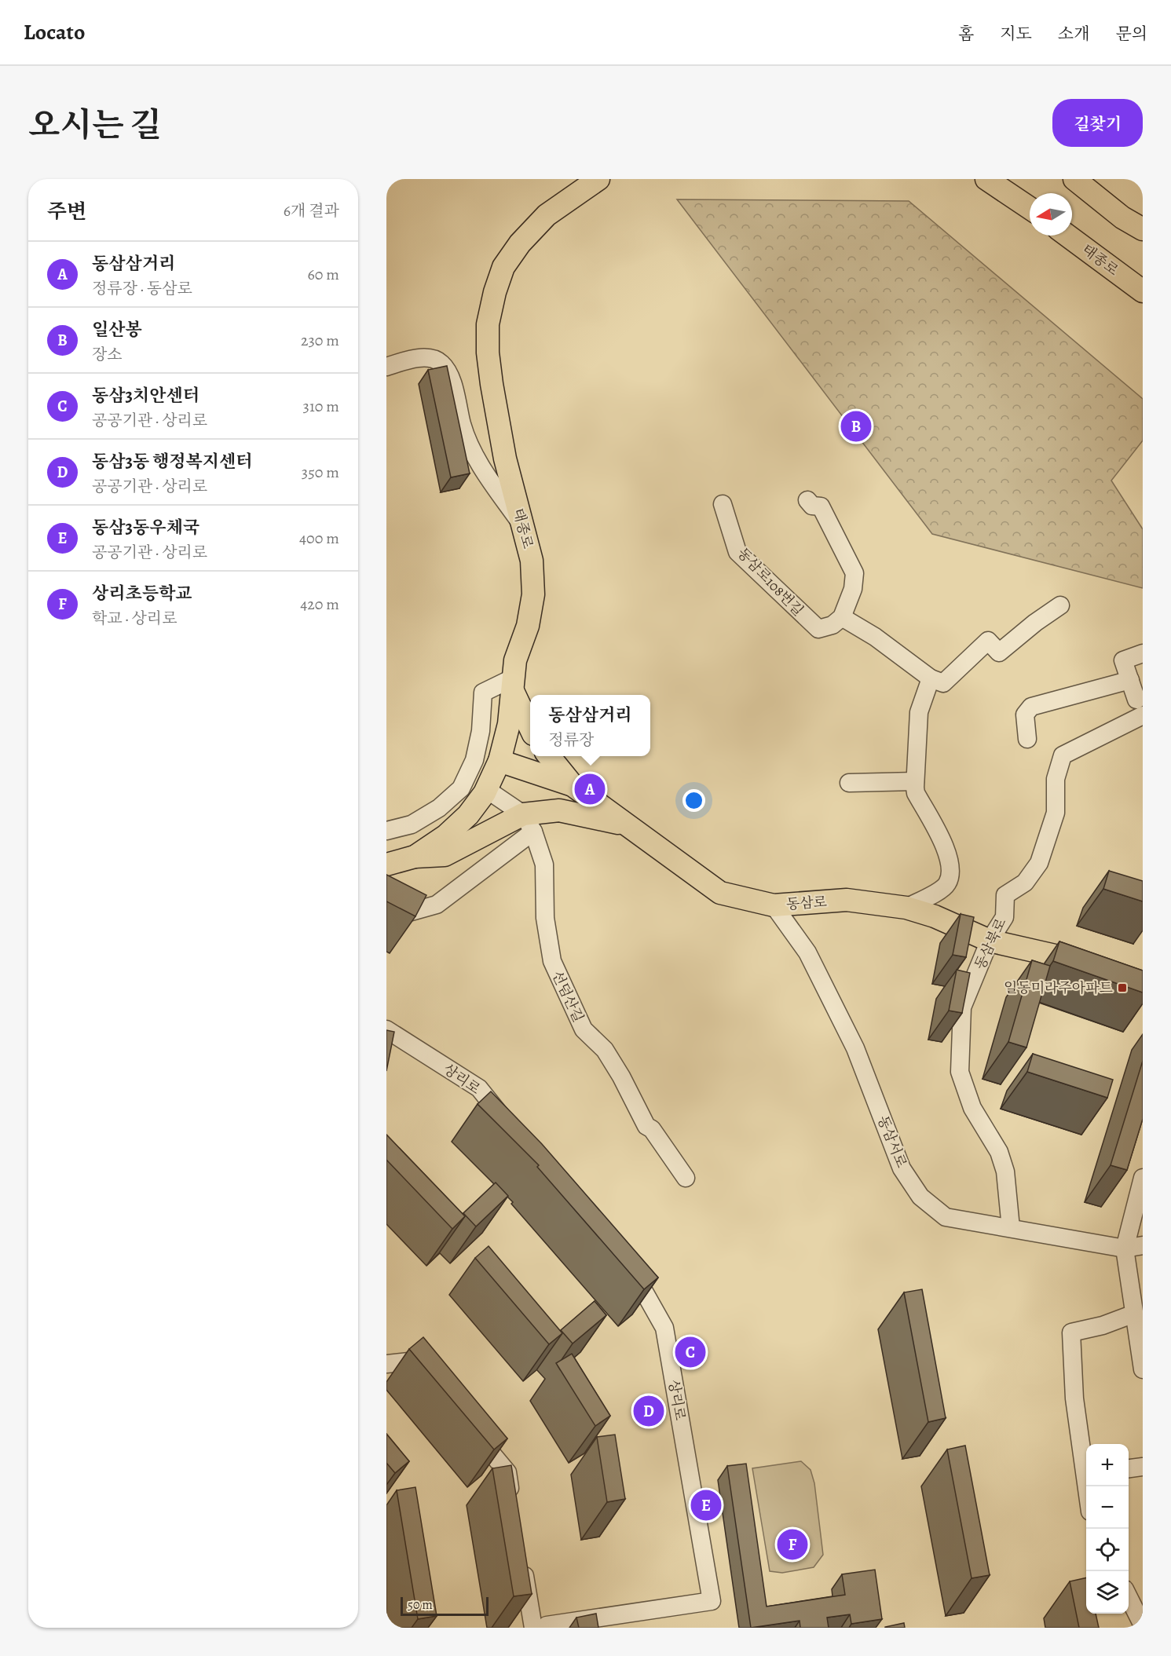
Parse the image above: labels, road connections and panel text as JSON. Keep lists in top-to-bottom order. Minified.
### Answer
{"streets":{"main road":["태종로","동삼로"],"street":["동삼로108번길","동삼북로","선덤산길","상리로","동삼서로"]},"crossings":[["태종로","동삼로"],["동삼로","동삼북로"],["동삼로","동삼서로"],["동삼북로","동삼서로"]],"places":{"transit":["일동미라주아파트"]},"scale_bar":"50 m","north":"left","page":{"header":"Locato","nav":["홈","지도","소개","문의"],"title":"오시는 길","buttons":"길찾기","heading":["주변","6개 결과"],"list":[{"mark":"A","name":"동삼삼거리","note":"정류장 · 동삼로","value":"60 m"},{"mark":"B","name":"일산봉","note":"장소","value":"230 m"},{"mark":"C","name":"동삼3치안센터","note":"공공기관 · 상리로","value":"310 m"},{"mark":"D","name":"동삼3동 행정복지센터","note":"공공기관 · 상리로","value":"350 m"},{"mark":"E","name":"동삼3동우체국","note":"공공기관 · 상리로","value":"400 m"},{"mark":"F","name":"상리초등학교","note":"학교 · 상리로","value":"420 m"}],"pins":["B","A","C","D","E","F"],"popup":["동삼삼거리","정류장"],"map_buttons":["+","−"],"scale":"50 m"}}
